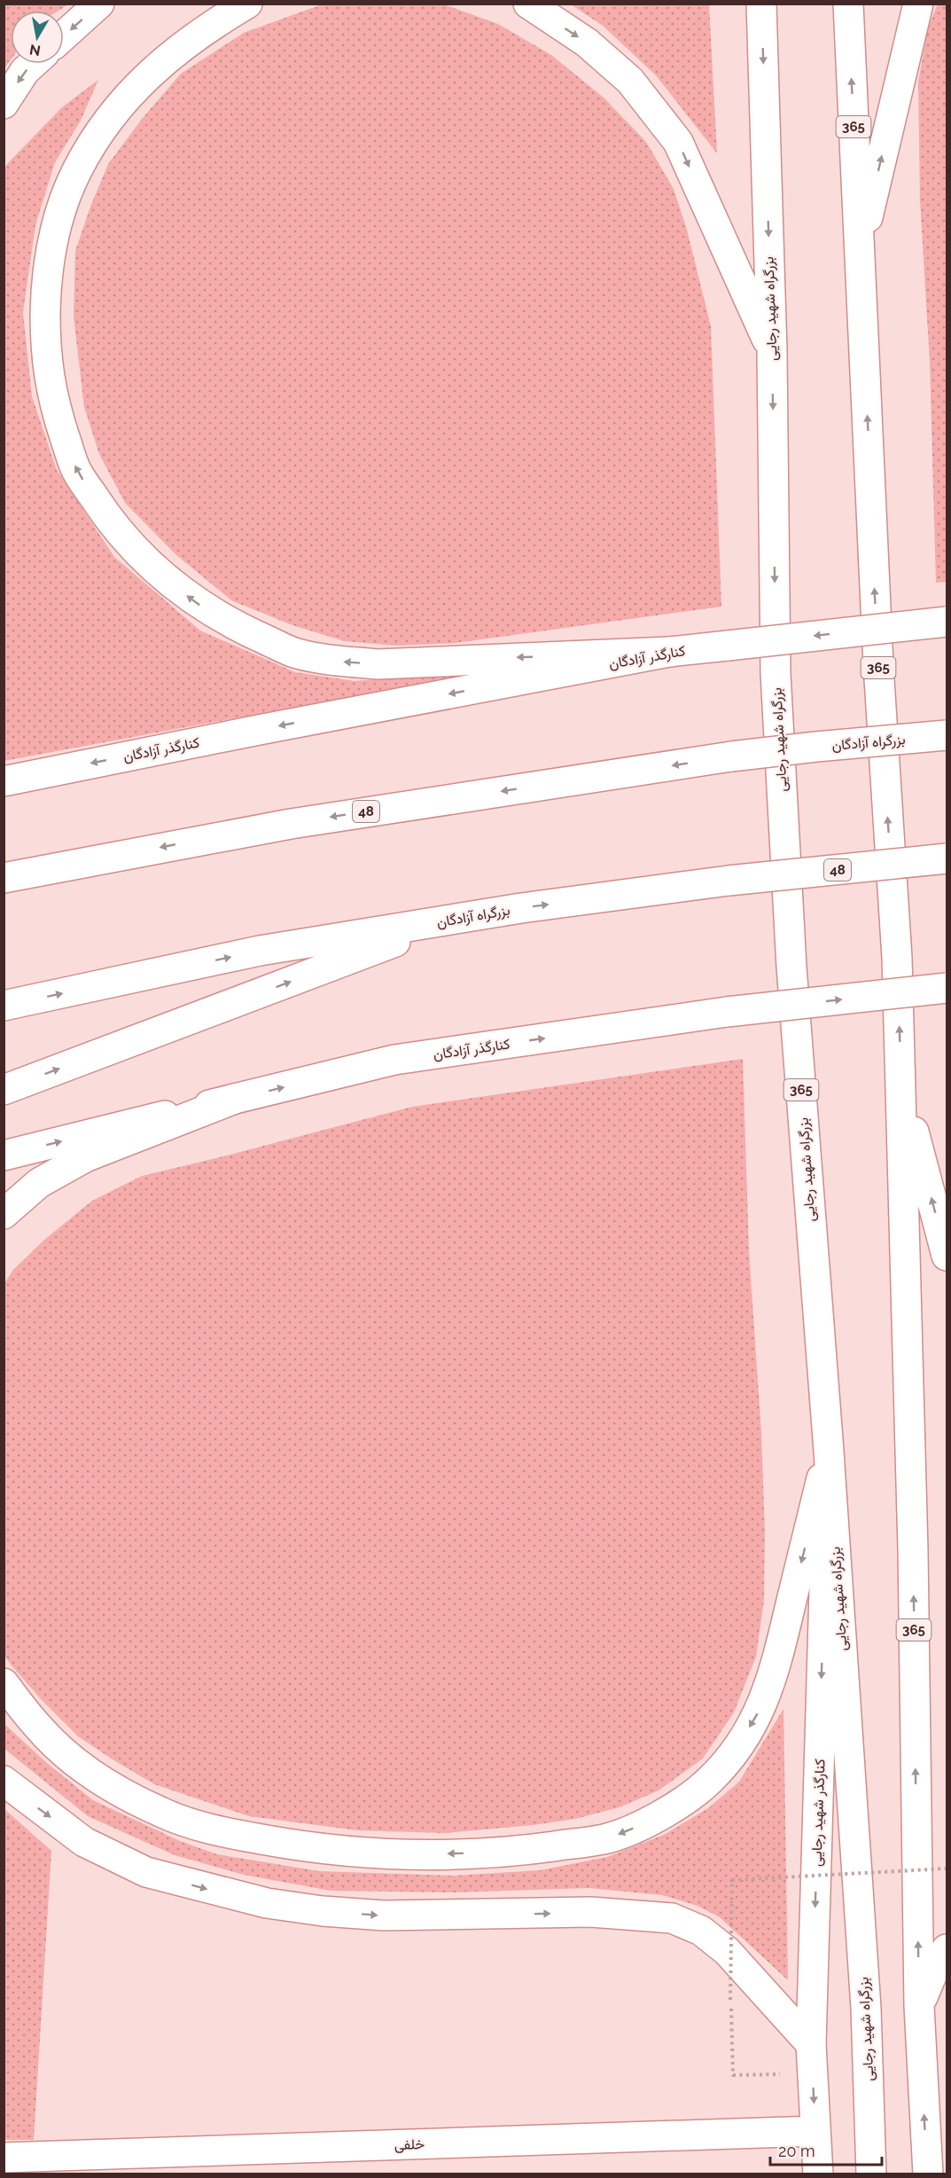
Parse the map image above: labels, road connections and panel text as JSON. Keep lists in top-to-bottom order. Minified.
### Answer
{"streets":{"main road":["365","بزرگراه شهید رجایی","کنارگذر آزادگان","بزرگراه آزادگان","48","کنارگذر شهید رجایی","خلفی"]},"crossings":[["بزرگراه شهید رجایی","کنارگذر شهید رجایی"],["کنارگذر شهید رجایی","خلفی"]],"scale_bar":"20 m","north":"bottom"}
